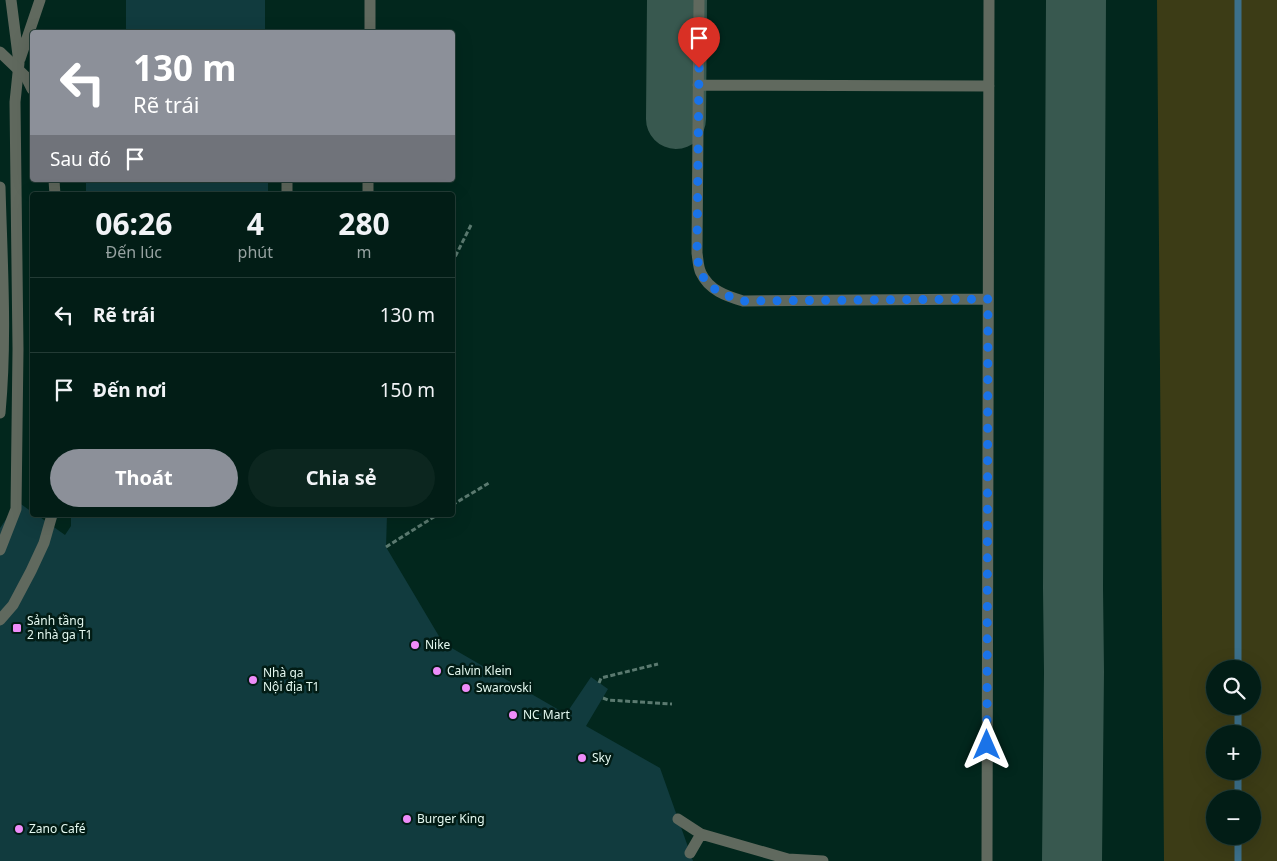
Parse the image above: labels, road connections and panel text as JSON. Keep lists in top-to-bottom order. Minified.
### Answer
{"places":{"transit":["Sảnh tầng 2 nhà ga T1"],"other":["Nike","Calvin Klein","Nhà ga Nội địa T1","Swarovski","NC Mart","Sky","Burger King","Zano Café"]},"page":{"turn":["130 m","Rẽ trái"],"then":"Sau đó","eta":["06:26","Đến lúc","4","phút","280","m"],"list":[{"name":"Rẽ trái","value":"130 m"},{"name":"Đến nơi","value":"150 m"}],"buttons":["Thoát","Chia sẻ"],"map_buttons":["+","−"]}}
